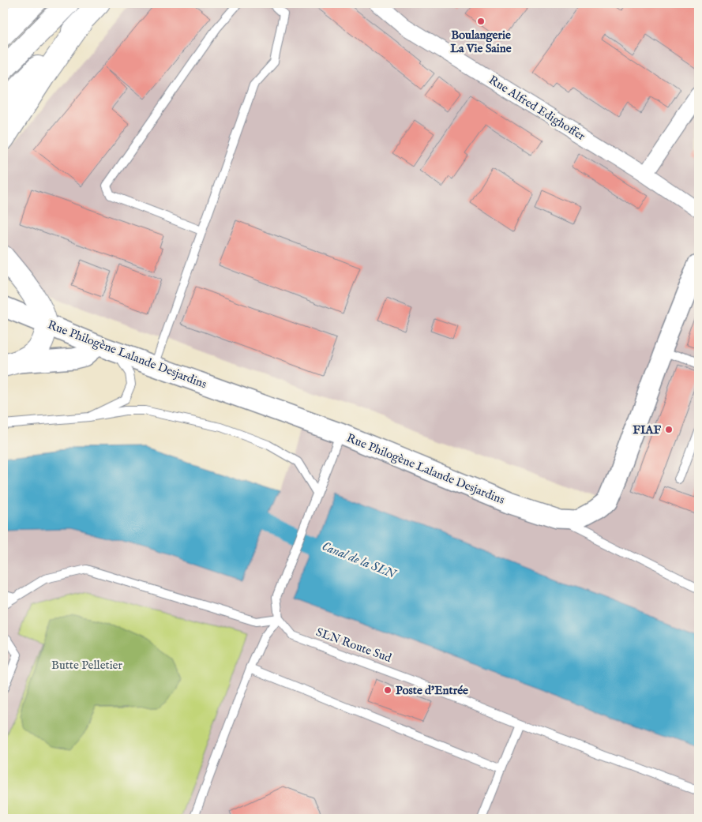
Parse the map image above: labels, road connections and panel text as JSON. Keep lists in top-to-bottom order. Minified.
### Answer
{"streets":{"street":["Rue Alfred Edighoffer","Rue Philogène Lalande Desjardins"],"lane":["SLN Route Sud"]},"water":["Canal de la SLN"],"parks":["Butte Pelletier"],"places":["Boulangerie La Vie Saine","FIAF","Poste d'Entrée"]}
